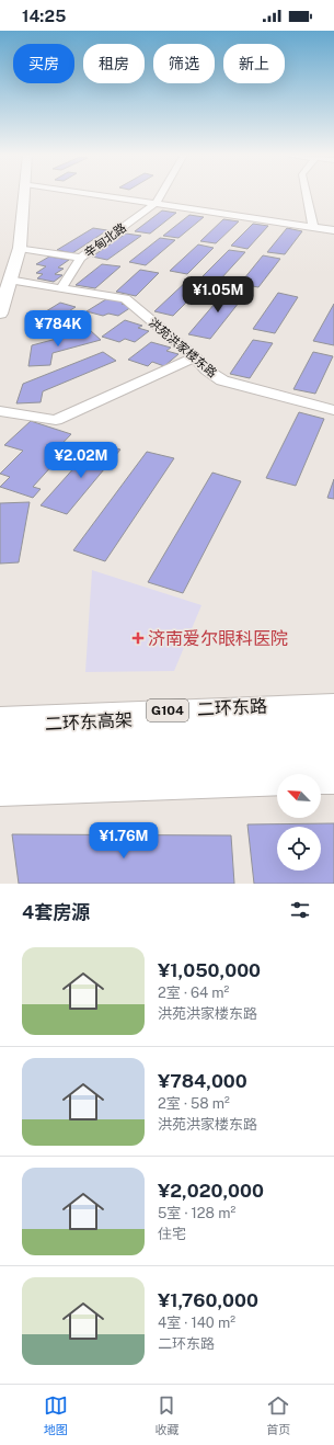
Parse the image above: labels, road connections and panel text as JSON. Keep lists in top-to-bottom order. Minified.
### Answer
{"streets":{"highway":["二环东路","G104","二环东高架"],"street":["辛甸北路","洪苑洪家楼东路"]},"crossings":[["辛甸北路","洪苑洪家楼东路"]],"places":{"health":["济南爱尔眼科医院"]},"north":"top left","page":{"status":"14:25","chip":["买房","租房","筛选","新上"],"price":["¥1.05M","¥784K","¥2.02M","¥1.76M"],"heading":"4套房源","list":[{"name":"¥1,050,000","note":"2室 · 64 m² · 洪苑洪家楼东路"},{"name":"¥784,000","note":"2室 · 58 m² · 洪苑洪家楼东路"},{"name":"¥2,020,000","note":"5室 · 128 m² · 住宅"},{"name":"¥1,760,000","note":"4室 · 140 m² · 二环东路"}],"tabs":["地图","收藏","首页"]}}
